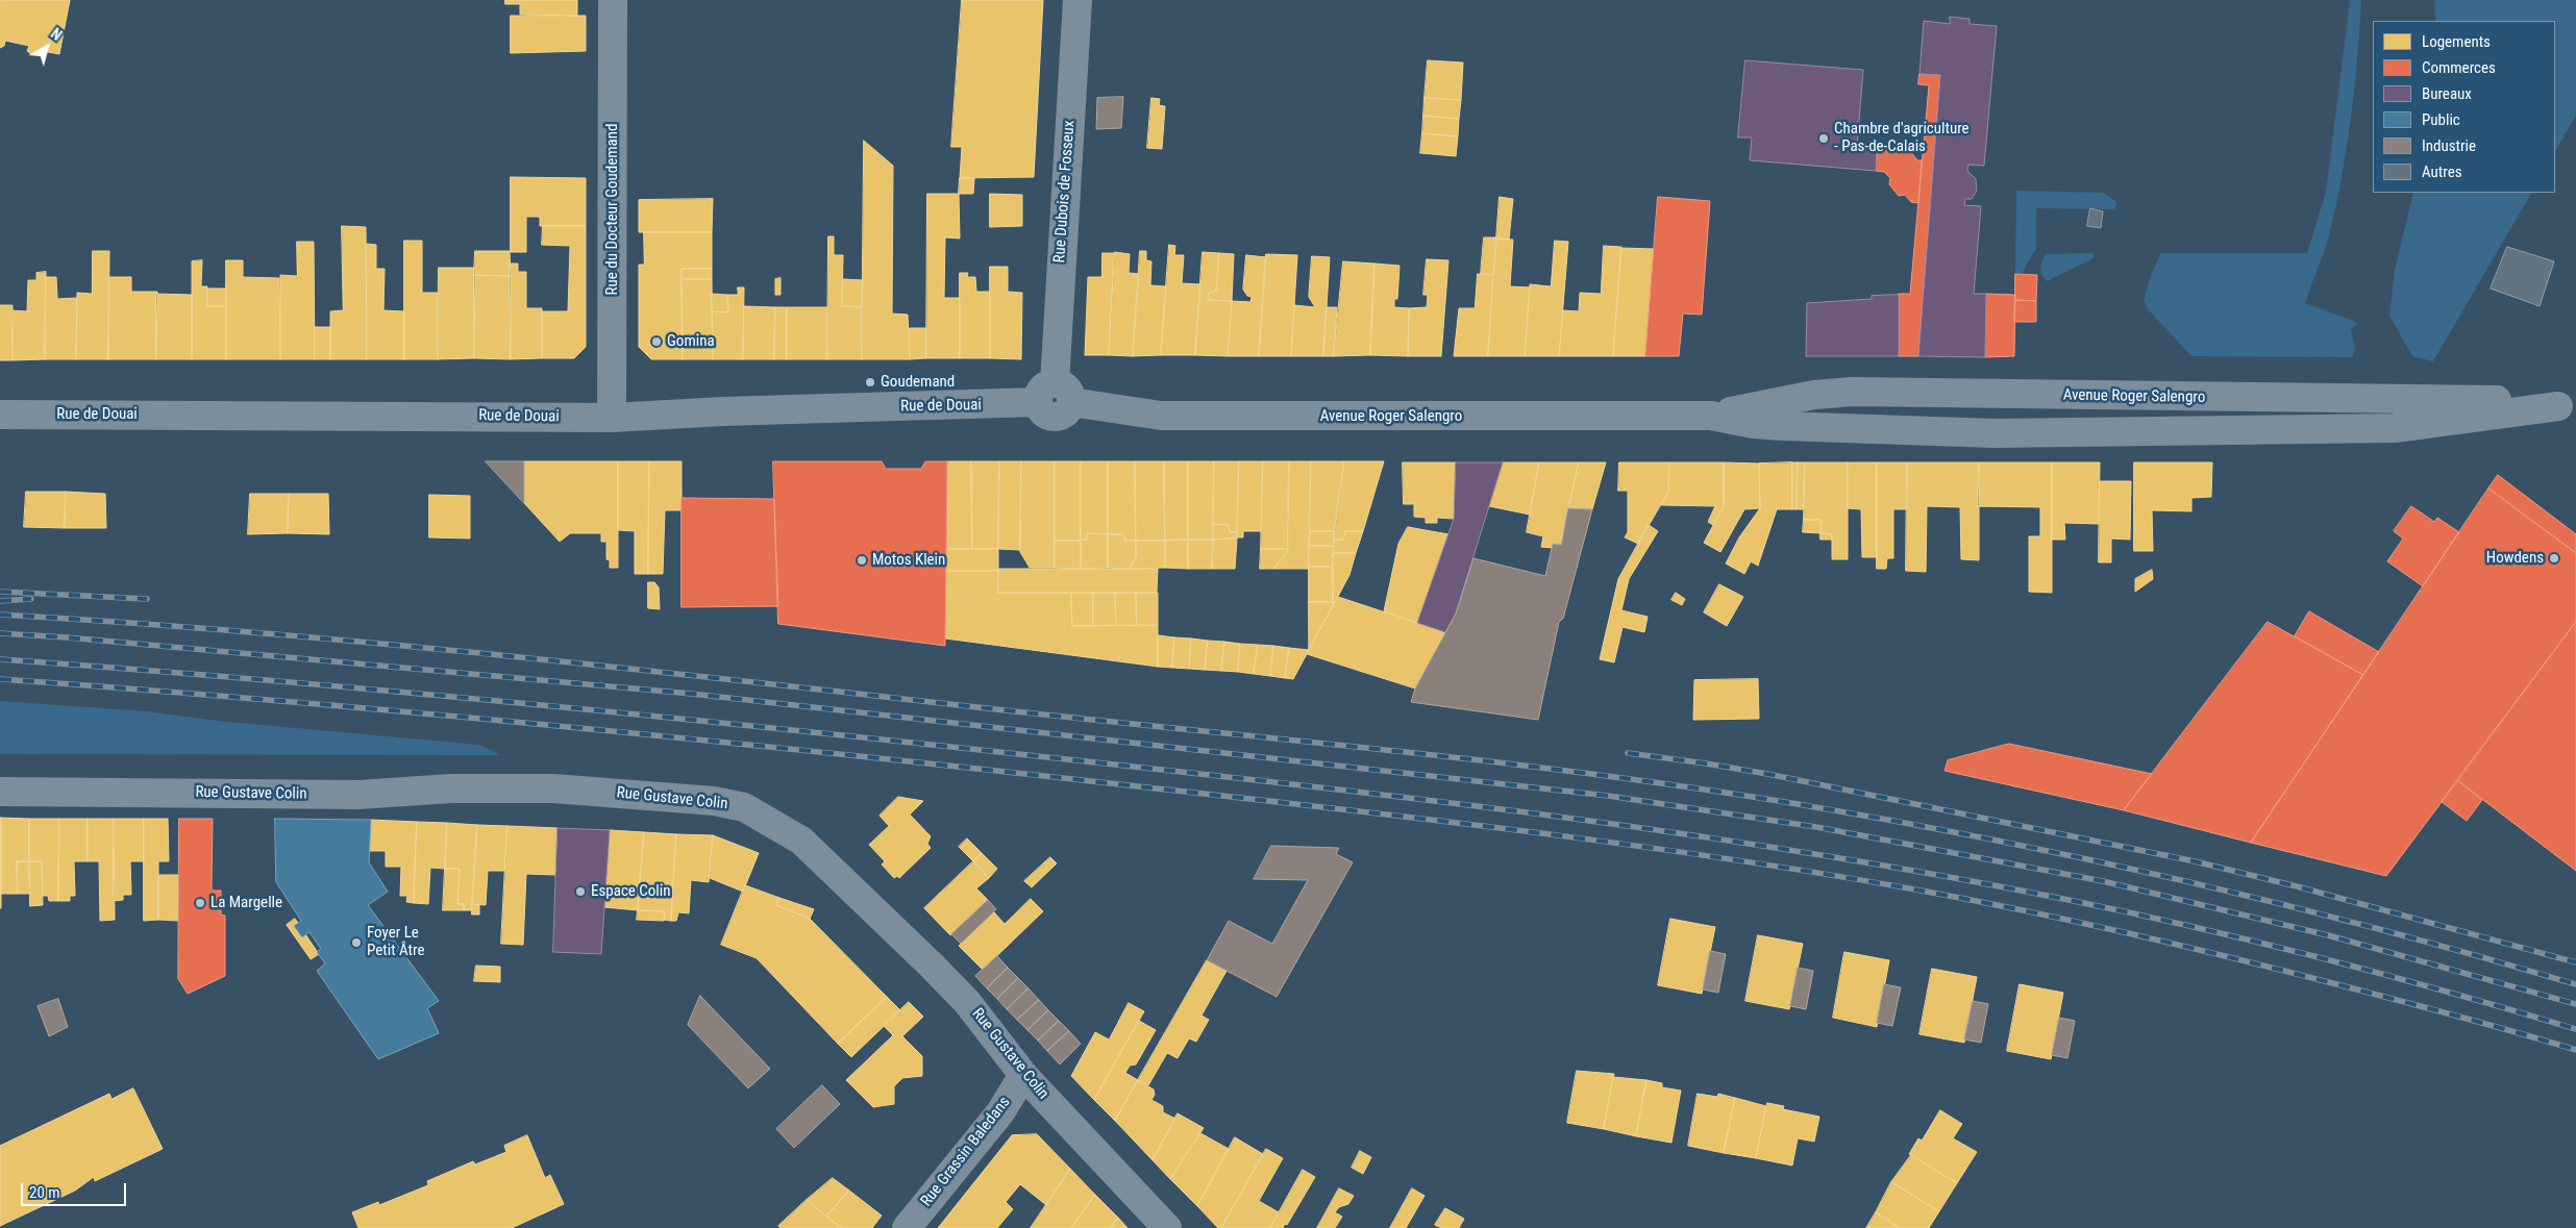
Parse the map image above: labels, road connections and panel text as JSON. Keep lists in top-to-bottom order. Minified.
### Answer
{"streets":{"street":["Rue Dubois de Fosseux","Rue du Docteur Goudemand","Avenue Roger Salengro","Rue de Douai","Rue Gustave Colin","Rue Grassin Baledans"]},"crossings":[["Rue Dubois de Fosseux","Avenue Roger Salengro"],["Rue Dubois de Fosseux","Rue de Douai"],["Rue du Docteur Goudemand","Rue de Douai"],["Avenue Roger Salengro","Rue de Douai"],["Rue Gustave Colin","Rue Grassin Baledans"]],"places":["Chambre d'agriculture - Pas-de-Calais","Gomina","Goudemand","Howdens","Motos Klein","Espace Colin","La Margelle","Foyer Le Petit Âtre"],"legend":["Logements","Commerces","Bureaux","Public","Industrie","Autres"],"scale_bar":"20 m","north":"top right"}
